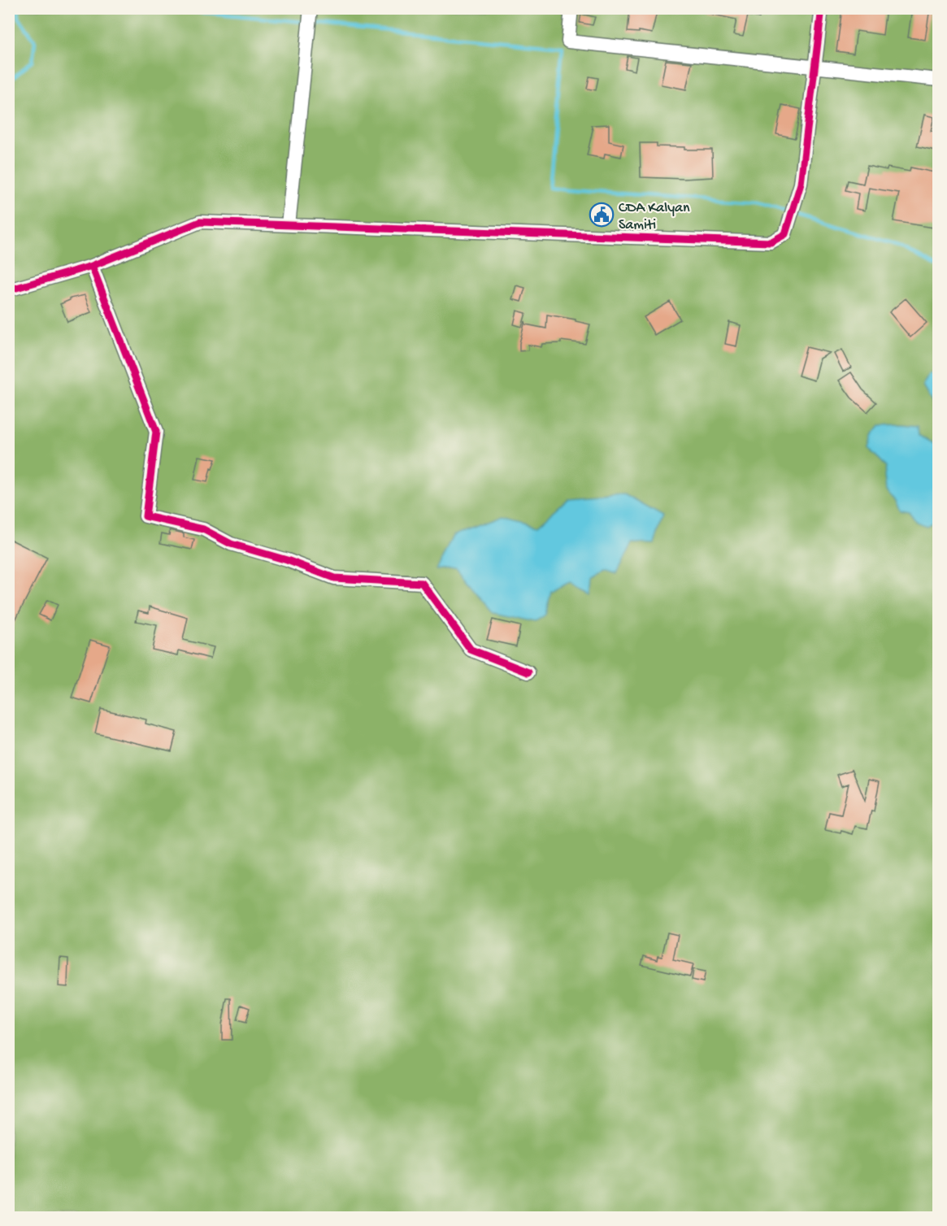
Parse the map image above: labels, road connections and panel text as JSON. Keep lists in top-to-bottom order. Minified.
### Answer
{"places":{"public building":["CDA Kalyan Samiti"]}}
